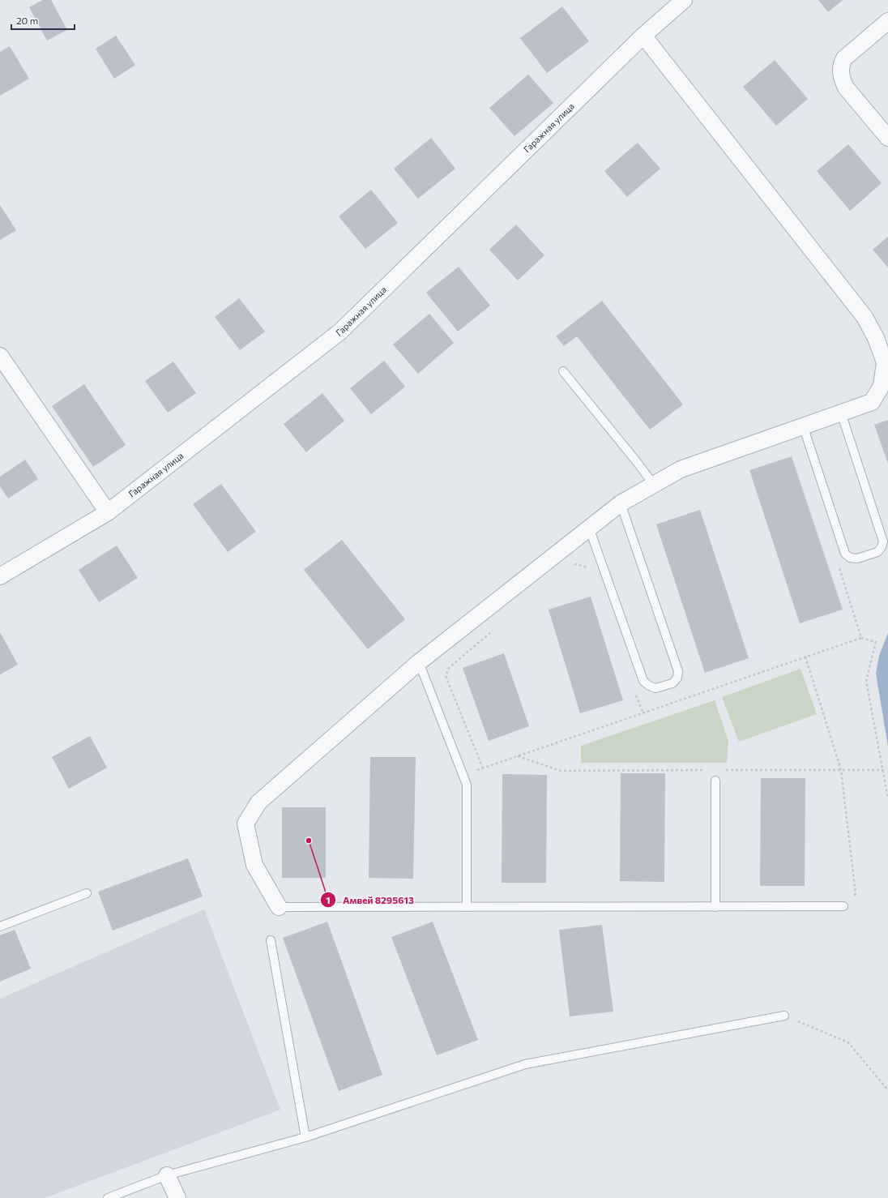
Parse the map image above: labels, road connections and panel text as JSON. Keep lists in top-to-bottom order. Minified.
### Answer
{"streets":{"street":["Гаражная улица"]},"places":["Амвей 8295613"],"scale_bar":"20 m"}
